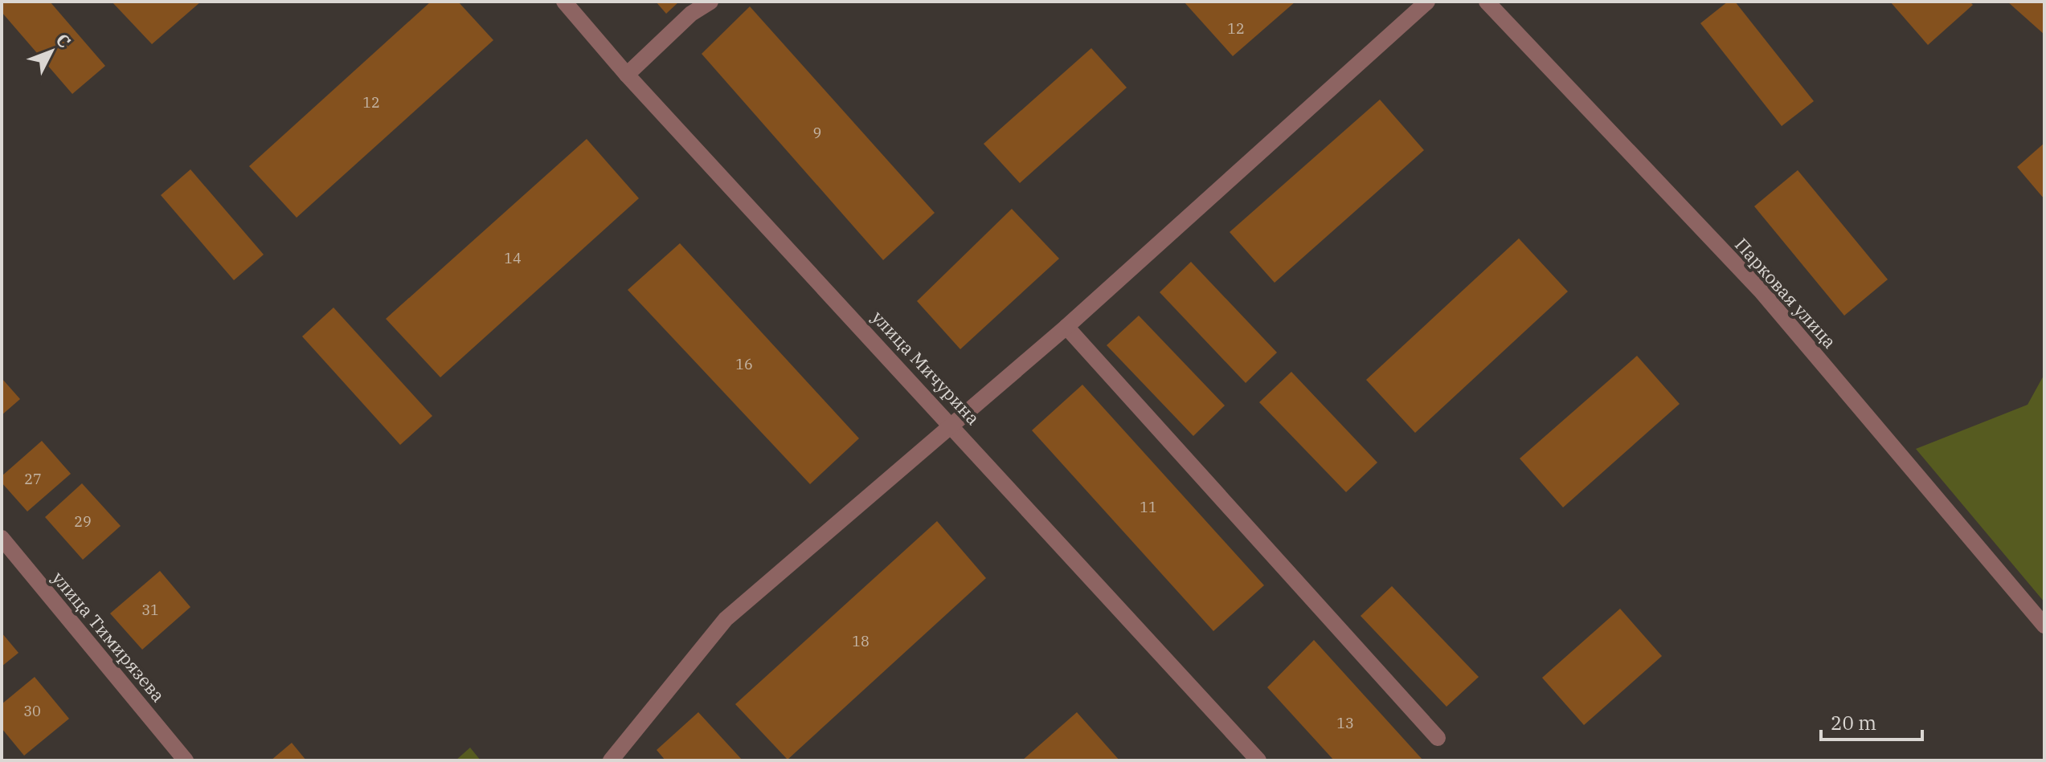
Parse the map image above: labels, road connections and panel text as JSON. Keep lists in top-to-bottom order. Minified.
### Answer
{"streets":{"street":["Парковая улица","улица Мичурина","улица Тимирязева"]},"house_numbers":["12","12","9","14","16","27","11","29","31","18","30","13"],"scale_bar":"20 m","north":"top right"}
